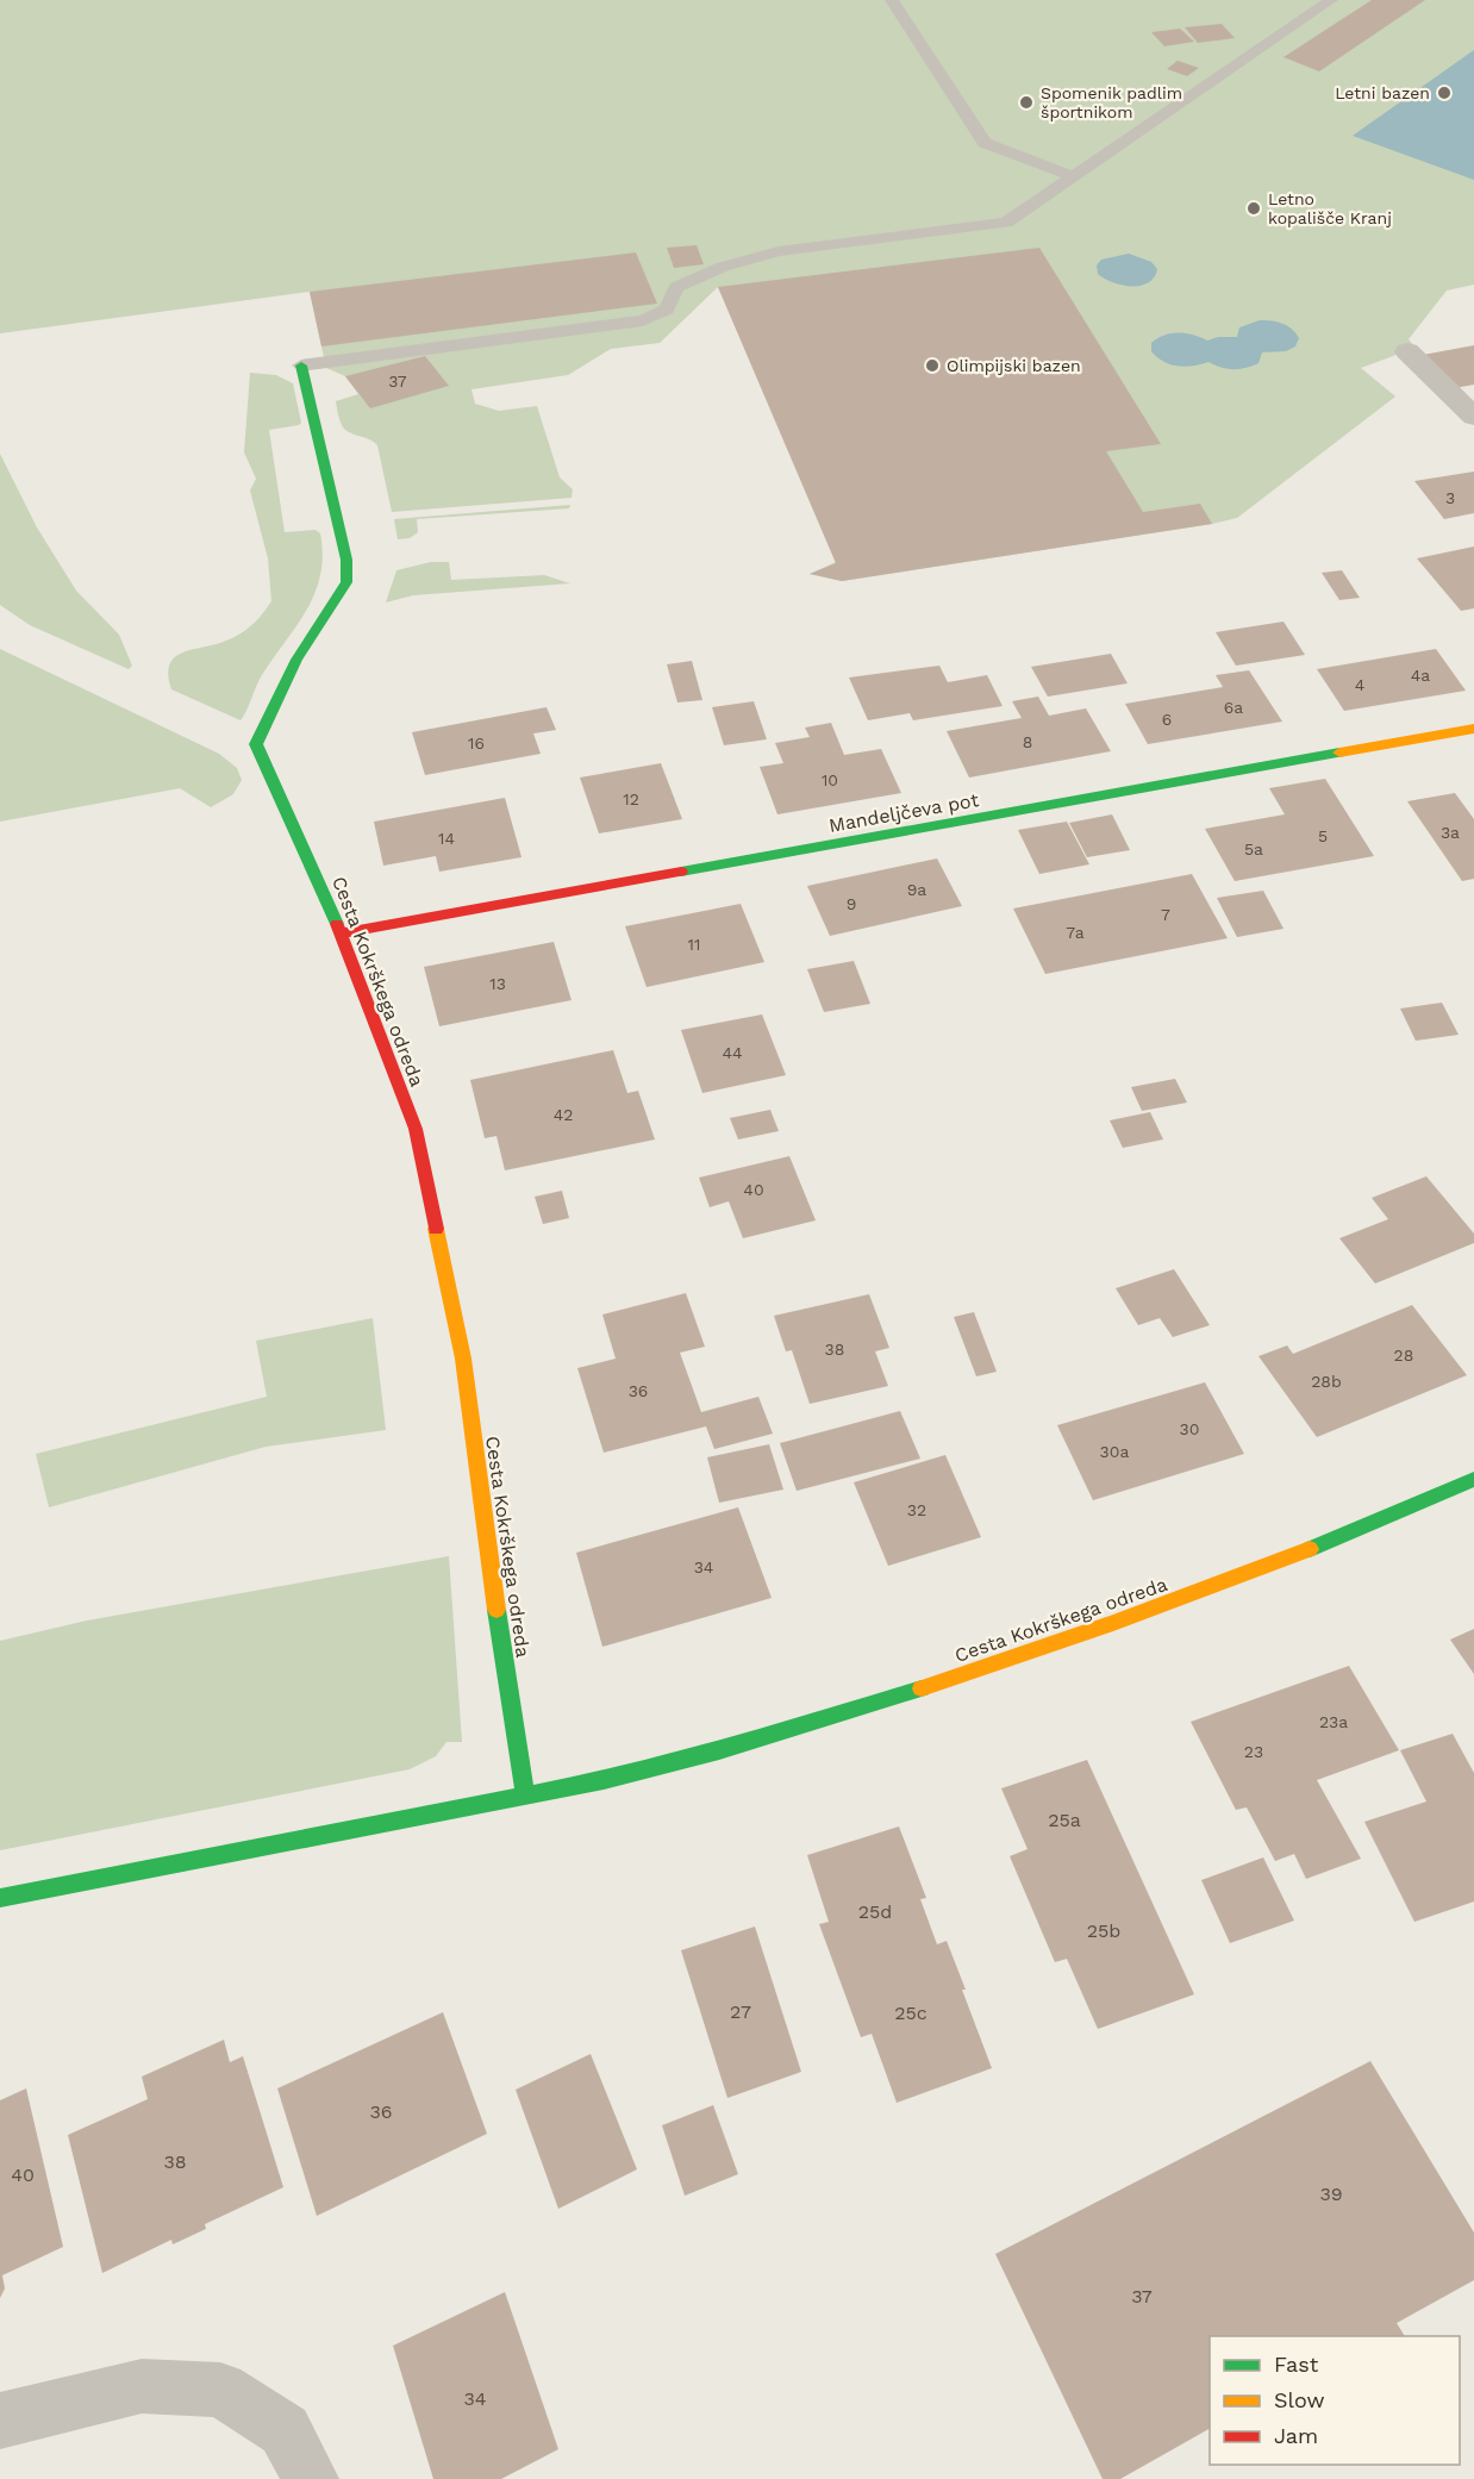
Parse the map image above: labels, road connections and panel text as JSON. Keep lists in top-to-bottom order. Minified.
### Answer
{"streets":{"street":["Mandeljčeva pot","Cesta Kokrškega odreda"]},"crossings":[["Mandeljčeva pot","Cesta Kokrškega odreda"]],"places":["Letni bazen","Spomenik padlim športnikom","Letno kopališče Kranj","Olimpijski bazen"],"house_numbers":["37","3","4a","4","6a","6","8","16","10","12","3a","5","14","5a","9a","9","7","7a","11","13","44","42","40","38","28","28b","36","30","30a","32","34","23a","23","25a","25d","25b","27","25c","36","38","40","39","37","34"],"legend":["Fast","Slow","Jam"]}
